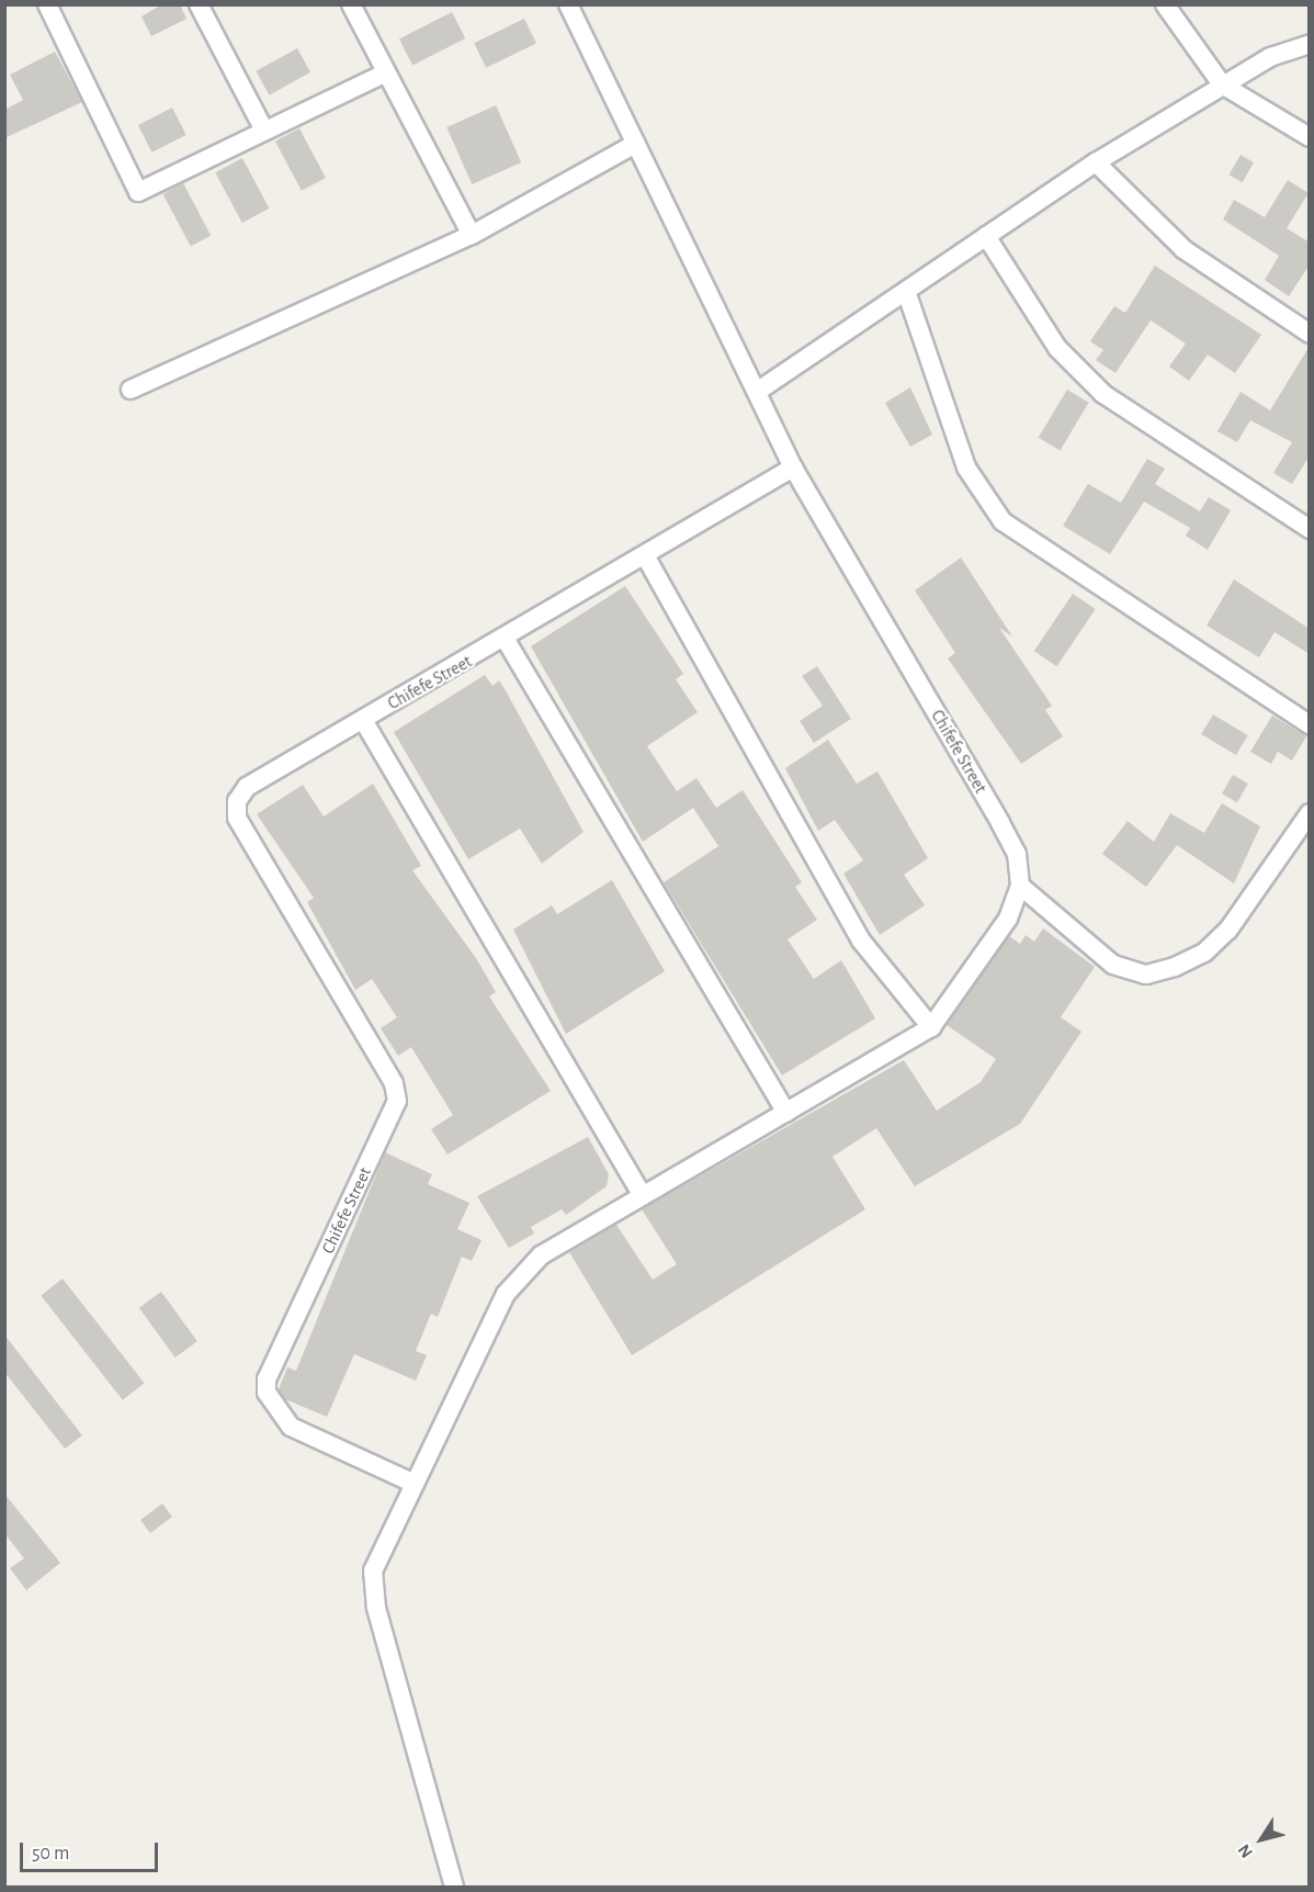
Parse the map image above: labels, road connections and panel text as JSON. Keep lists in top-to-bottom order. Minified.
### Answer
{"streets":{"street":["Chifefe Street"]},"scale_bar":"50 m","north":"bottom left"}
